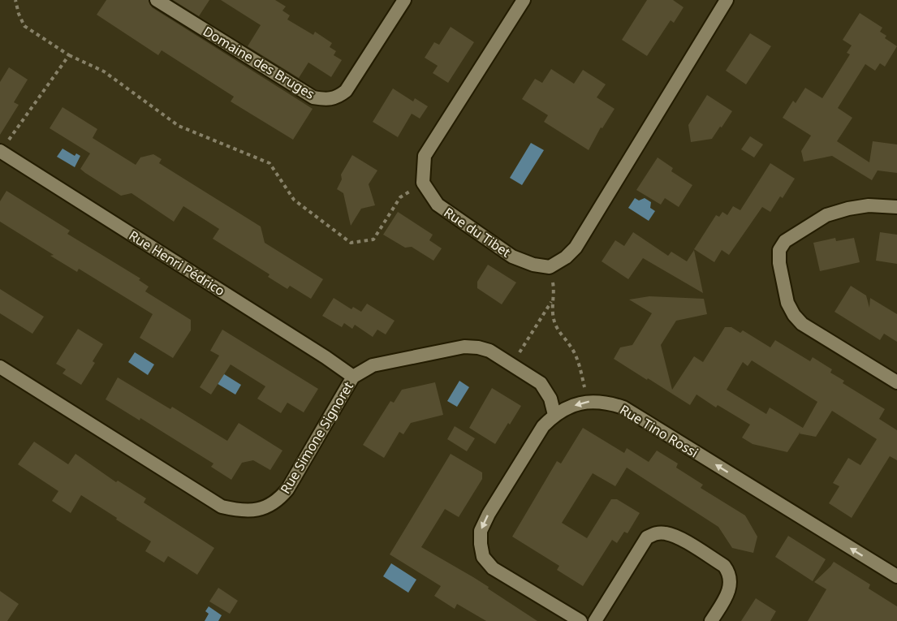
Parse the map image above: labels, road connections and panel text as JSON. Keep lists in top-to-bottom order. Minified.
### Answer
{"streets":{"street":["Domaine des Bruges","Rue du Tibet","Rue Henri Pédrico","Rue Tino Rossi","Rue Simone Signoret"]},"crossings":[["Rue Henri Pédrico","Rue Simone Signoret"]],"one_way":["Rue Tino Rossi"]}
